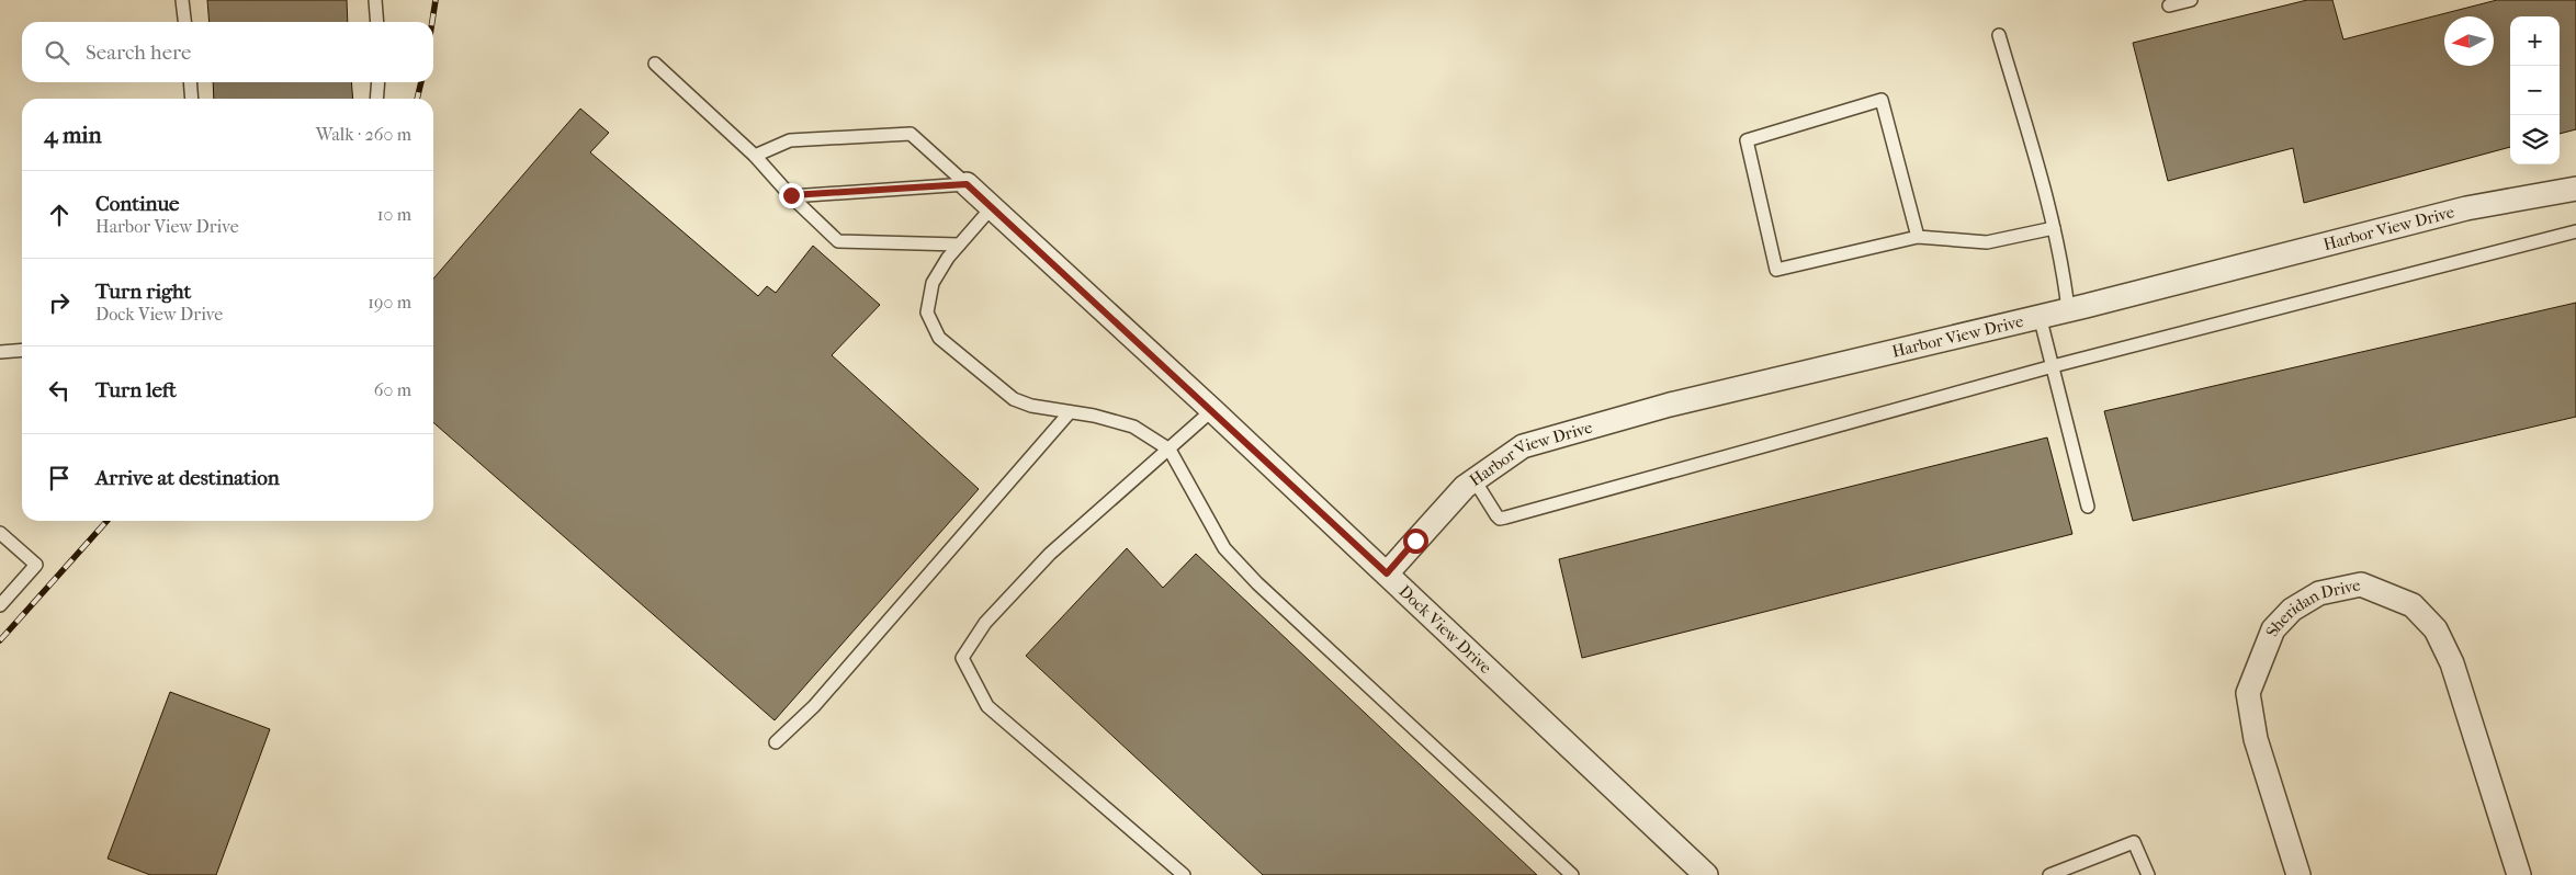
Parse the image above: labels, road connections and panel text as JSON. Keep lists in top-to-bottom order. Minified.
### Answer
{"streets":{"street":["Harbor View Drive","Sheridan Drive","Dock View Drive"]},"crossings":[["Harbor View Drive","Dock View Drive"]],"north":"left","page":{"map_buttons":["+","−"],"search":"Search here","heading":["4 min","Walk · 260 m"],"list":[["Continue","Harbor View Drive","10 m"],["Turn right","Dock View Drive","190 m"],["Turn left","60 m"],"Arrive at destination"]}}
